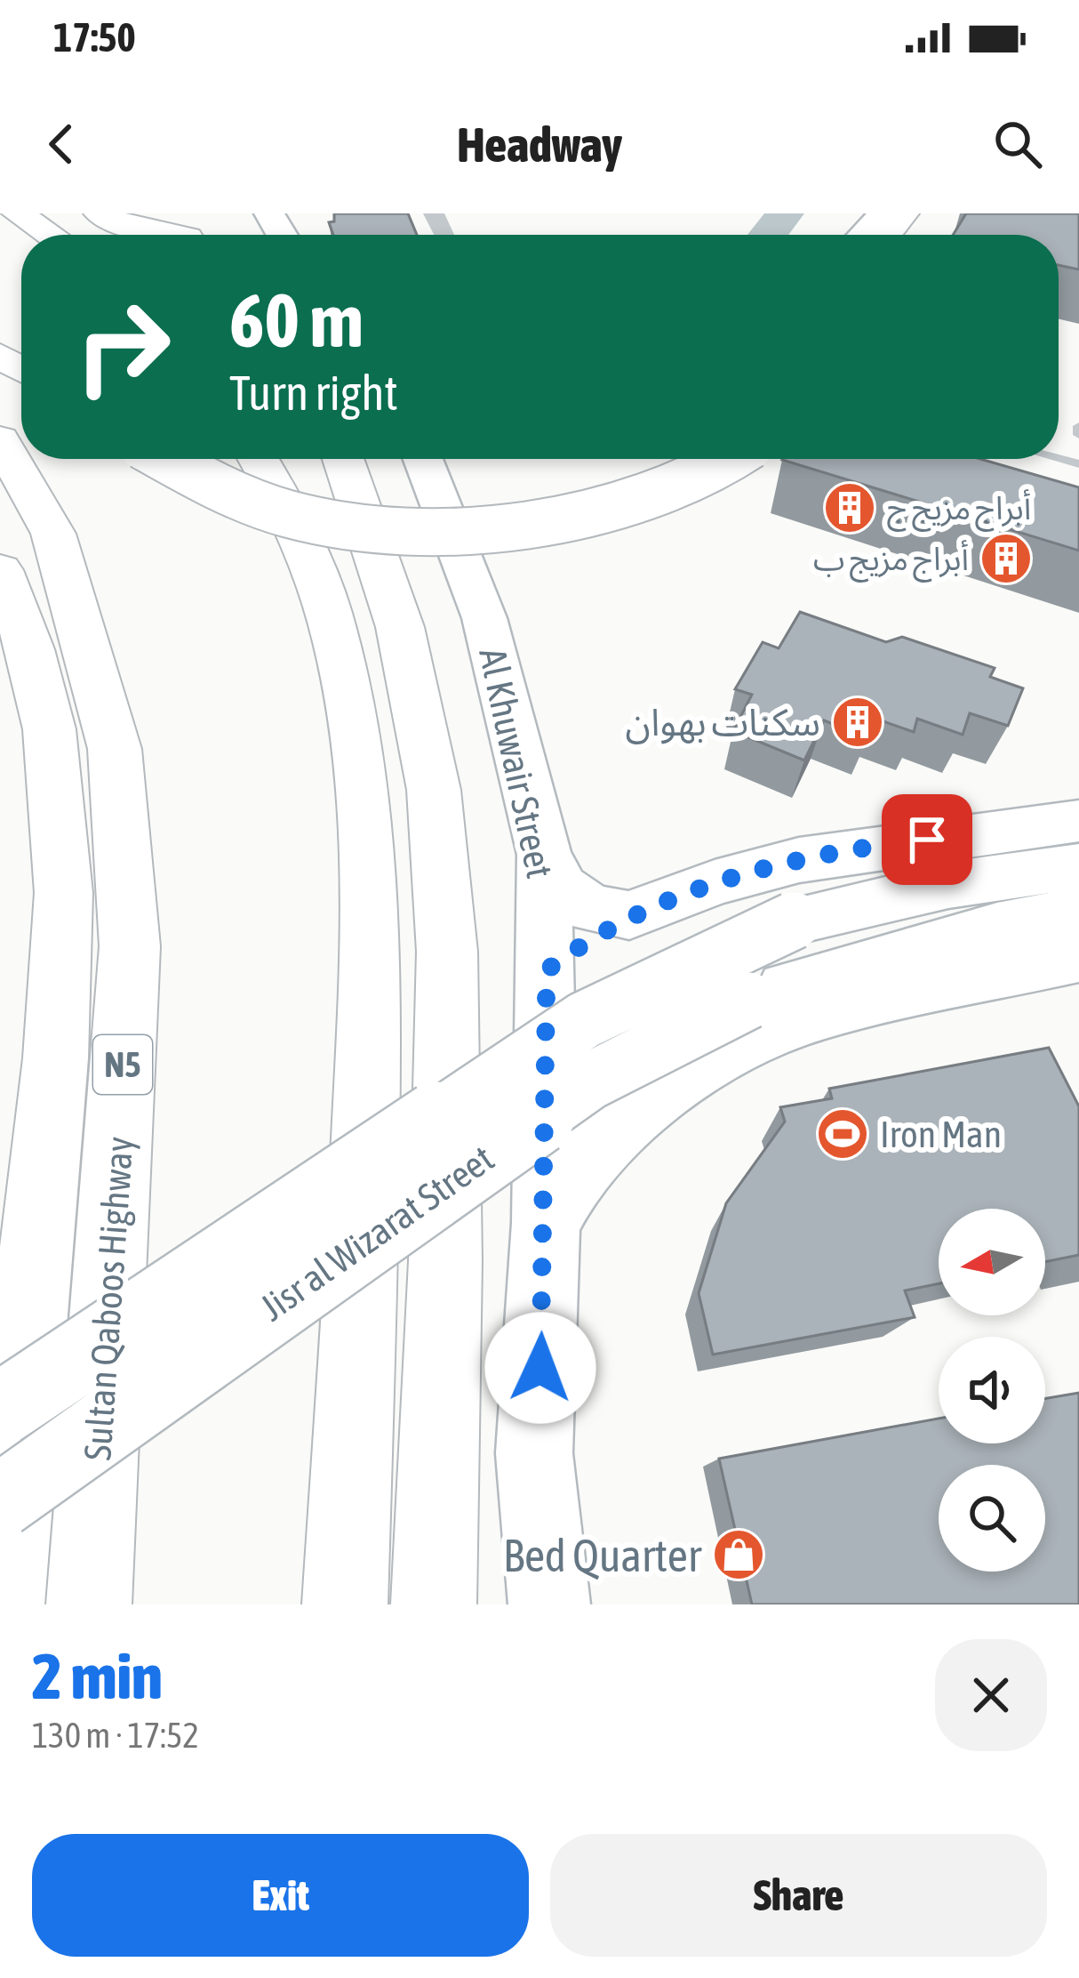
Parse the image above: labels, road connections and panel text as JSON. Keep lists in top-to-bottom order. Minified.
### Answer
{"streets":{"highway":["N5","Sultan Qaboos Highway"],"main road":["Al Khuwair Street","Jisr al Wizarat Street"]},"places":{"building":["أبراج مزيج ج","أبراج مزيج ب","سكنات بهوان"],"sports":["Iron Man"],"shop":["Bed Quarter"]},"north":"left","page":{"status":"17:50","header":"Headway","turn":["60 m","Turn right"],"heading":["2 min","130 m · 17:52"],"buttons":["Exit","Share"]}}
